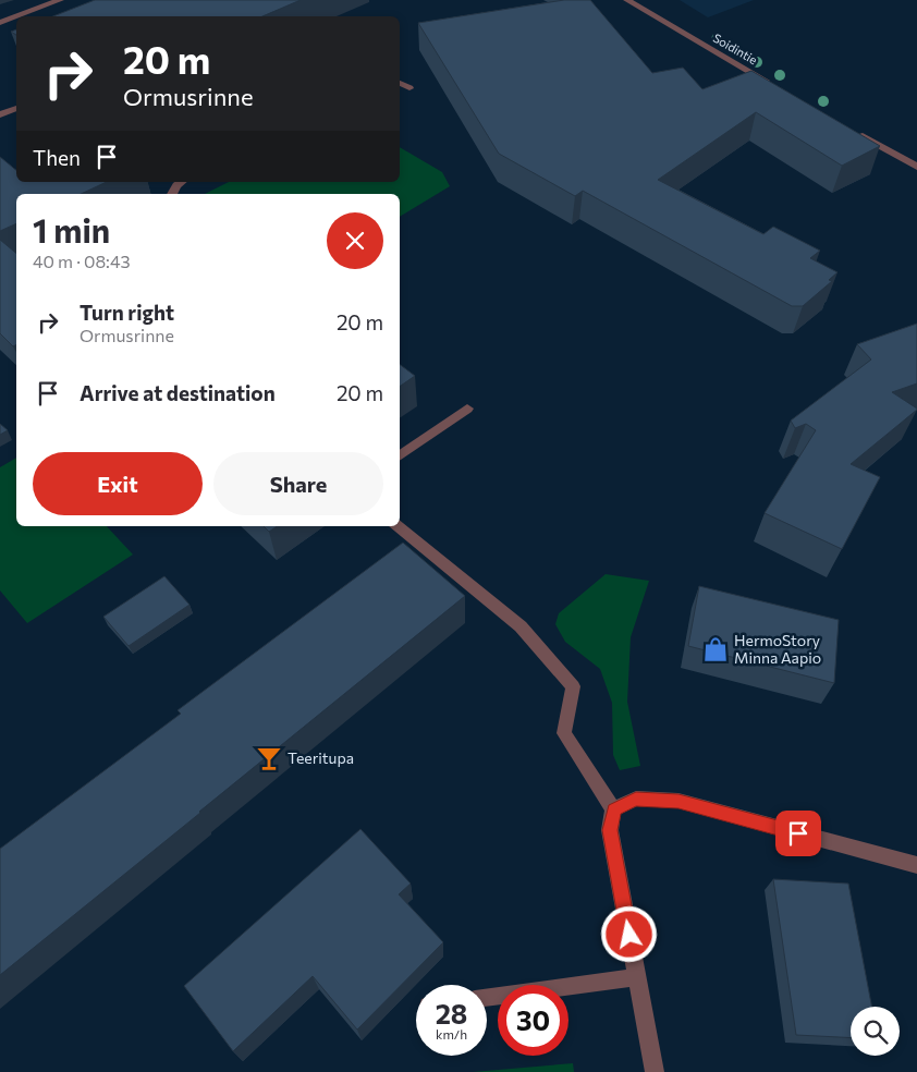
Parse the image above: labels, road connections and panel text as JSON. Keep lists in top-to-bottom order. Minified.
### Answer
{"streets":{"street":["Soidintie"]},"places":{"shop":["HermoStory Minna Aapio"],"bar":["Teeritupa"]},"page":{"turn":["20 m","Ormusrinne"],"then":"Then","heading":["1 min","40 m · 08:43"],"list":[{"name":"Turn right","note":"Ormusrinne","value":"20 m"},{"name":"Arrive at destination","value":"20 m"}],"buttons":["Exit","Share"],"speed":"28 km/h","limit":"30"}}
